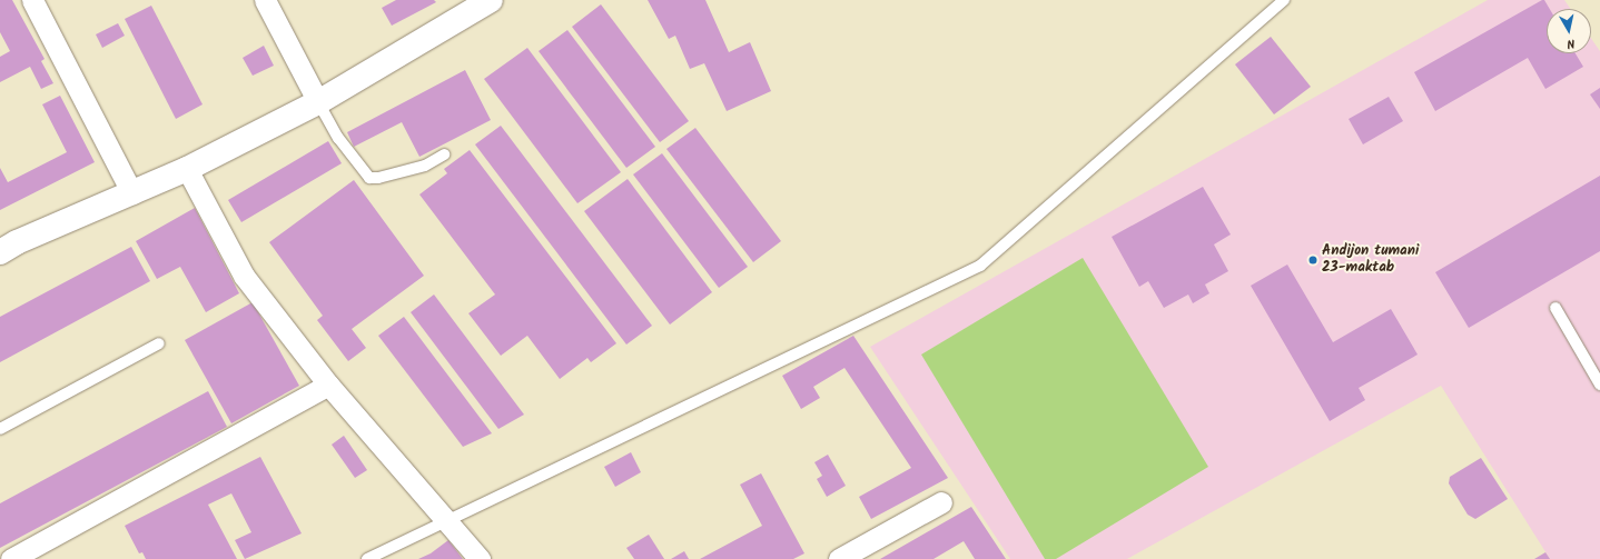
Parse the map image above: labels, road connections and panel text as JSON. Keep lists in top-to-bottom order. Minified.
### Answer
{"places":["Andijon tumani 23-maktab"],"north":"bottom"}
